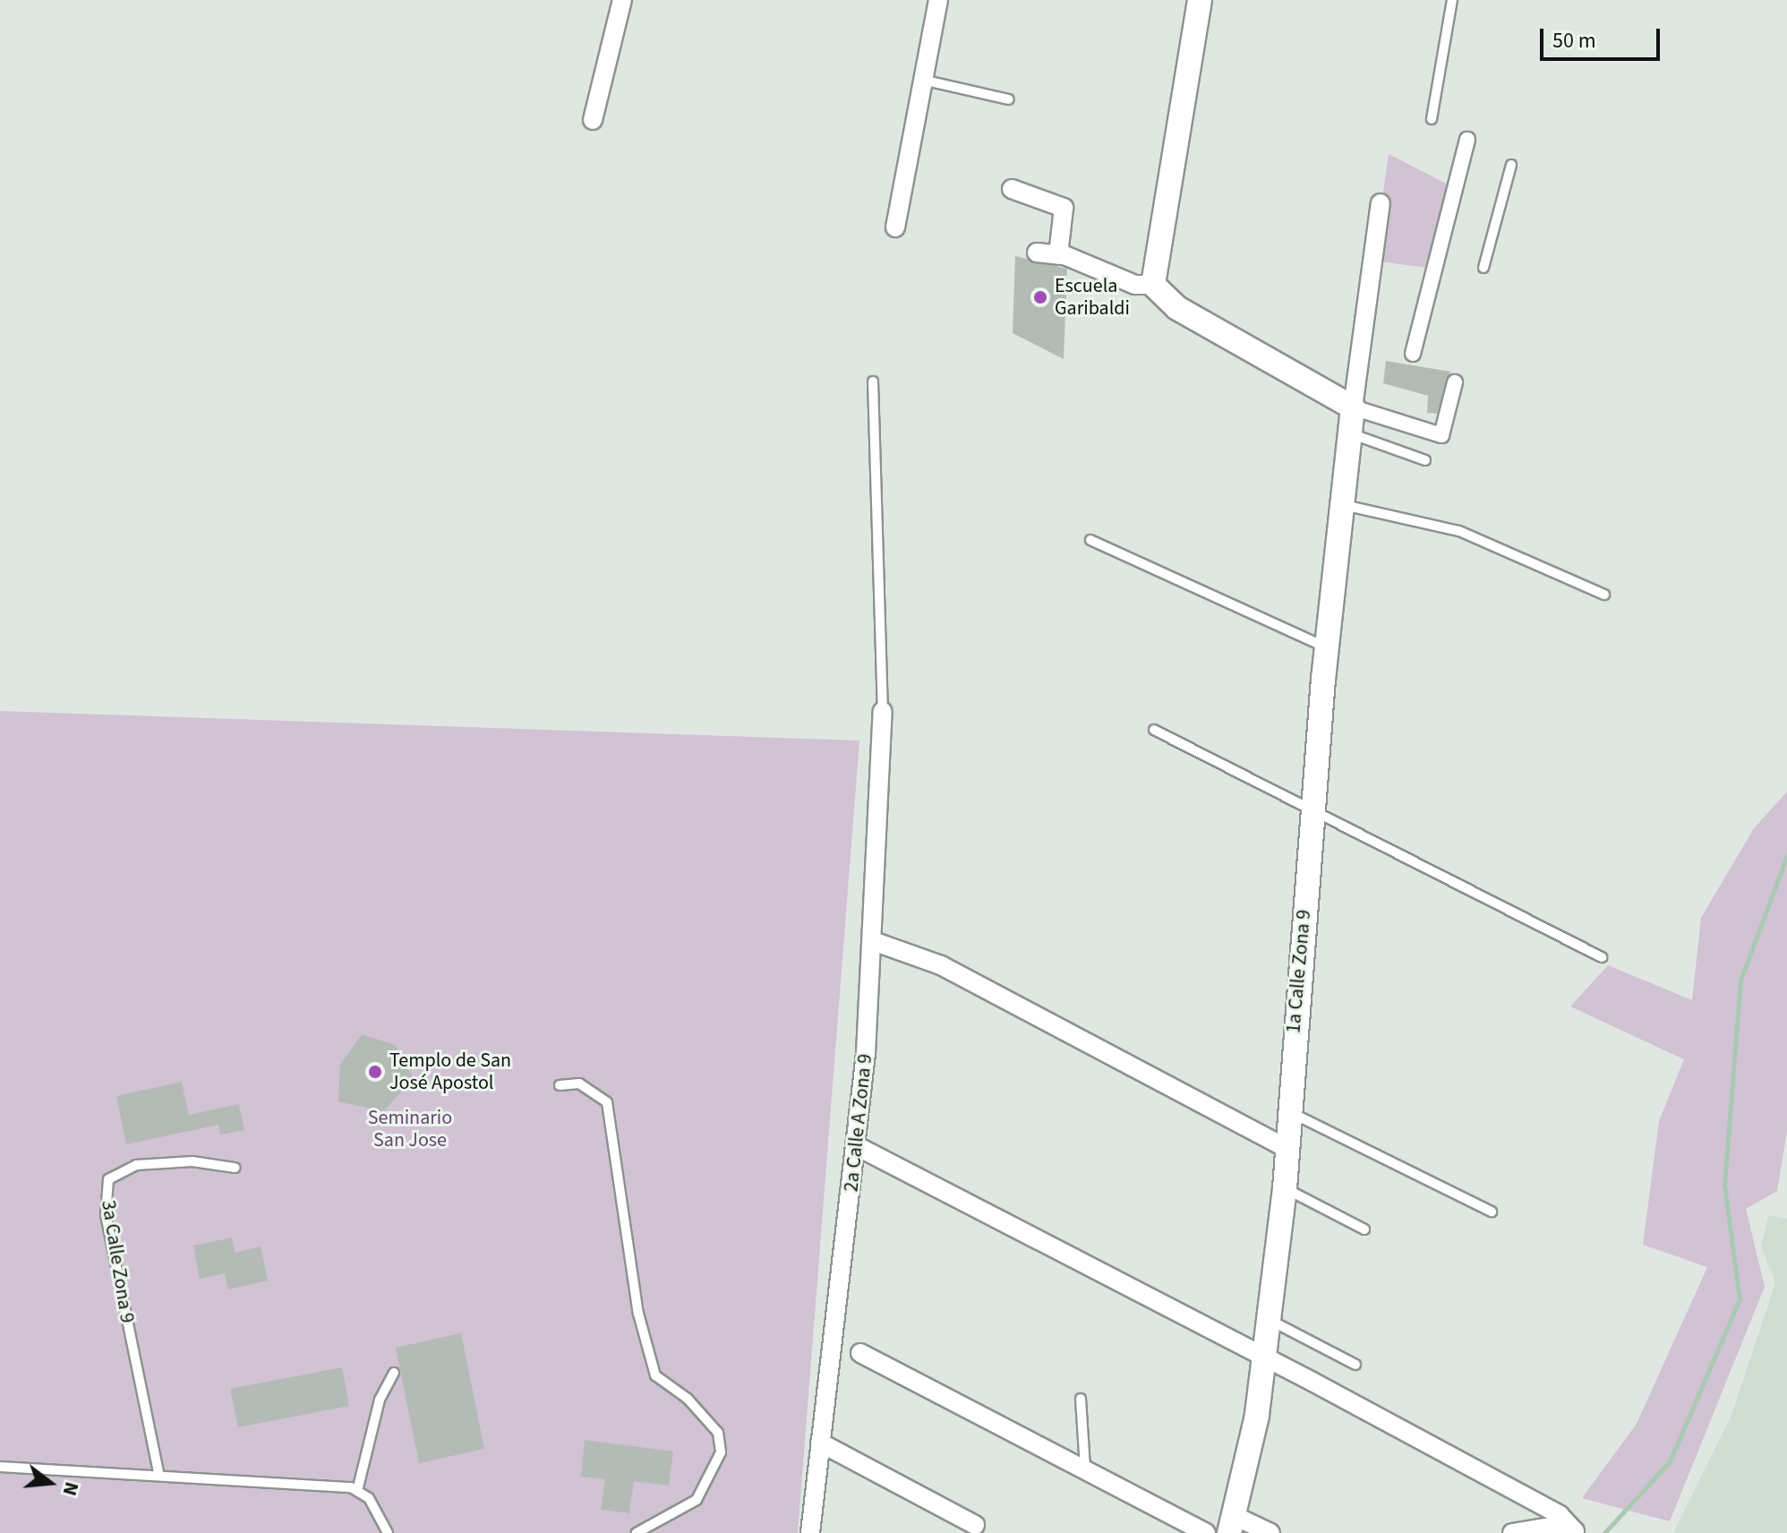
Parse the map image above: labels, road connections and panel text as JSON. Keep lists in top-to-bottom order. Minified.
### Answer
{"streets":{"street":["1a Calle Zona 9","2a Calle A Zona 9"],"lane":["3a Calle Zona 9"]},"parks":["Seminario San Jose"],"places":["Escuela Garibaldi","Templo de San José Apostol"],"scale_bar":"50 m","north":"right"}
